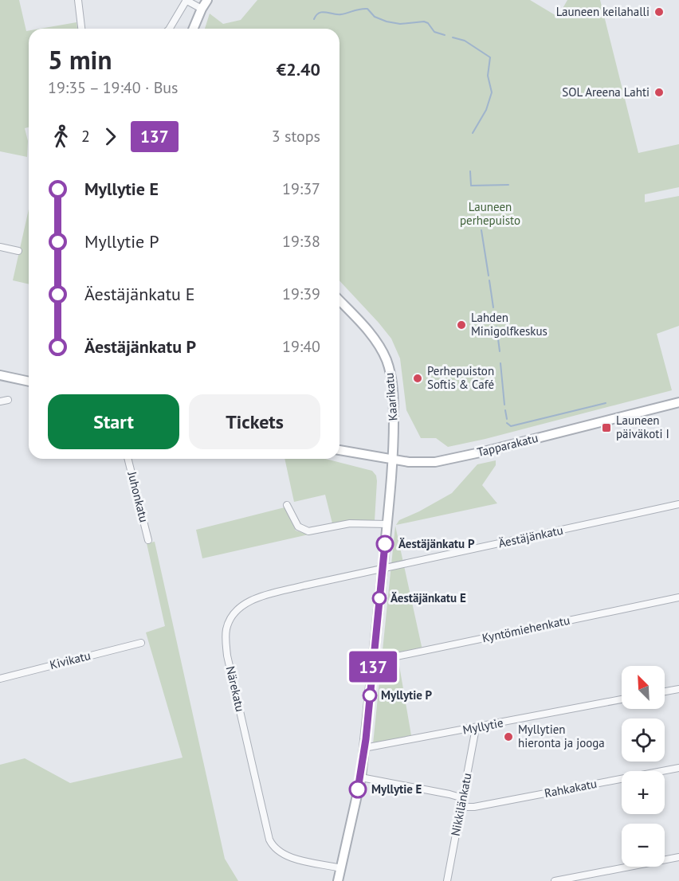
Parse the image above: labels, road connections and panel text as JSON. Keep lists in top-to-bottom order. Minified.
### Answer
{"streets":{"street":["Kaarikatu","Tapparakatu","Juhonkatu","Äestäjänkatu","Kyntömiehenkatu","Kivikatu","Närekatu","Myllytie","Rahkakatu","Nikkilänkatu"]},"crossings":[["Kaarikatu","Tapparakatu"],["Kaarikatu","Äestäjänkatu"],["Kaarikatu","Kyntömiehenkatu"],["Kaarikatu","Närekatu"],["Kaarikatu","Myllytie"],["Äestäjänkatu","Närekatu"],["Myllytie","Nikkilänkatu"],["Rahkakatu","Nikkilänkatu"]],"parks":["Launeen perhepuisto"],"places":{"other":["Launeen keilahalli","SOL Areena Lahti","Lahden Minigolfkeskus","Perhepuiston Softis & Café","Äestäjänkatu P","Äestäjänkatu E","Myllytie P","Myllytien hieronta ja jooga","Myllytie E"],"transit":["Launeen päiväkoti I"]},"lines":["bus line 137"],"north":"top left","page":{"on_map":"137","heading":["5 min","19:35 – 19:40 · Bus","€2.40"],"legs":["2","137","3 stops"],"list":[{"name":"Myllytie E","value":"19:37"},{"name":"Myllytie P","value":"19:38"},{"name":"Äestäjänkatu E","value":"19:39"},{"name":"Äestäjänkatu P","value":"19:40"}],"buttons":["Start","Tickets"],"map_buttons":["+","−"]}}
